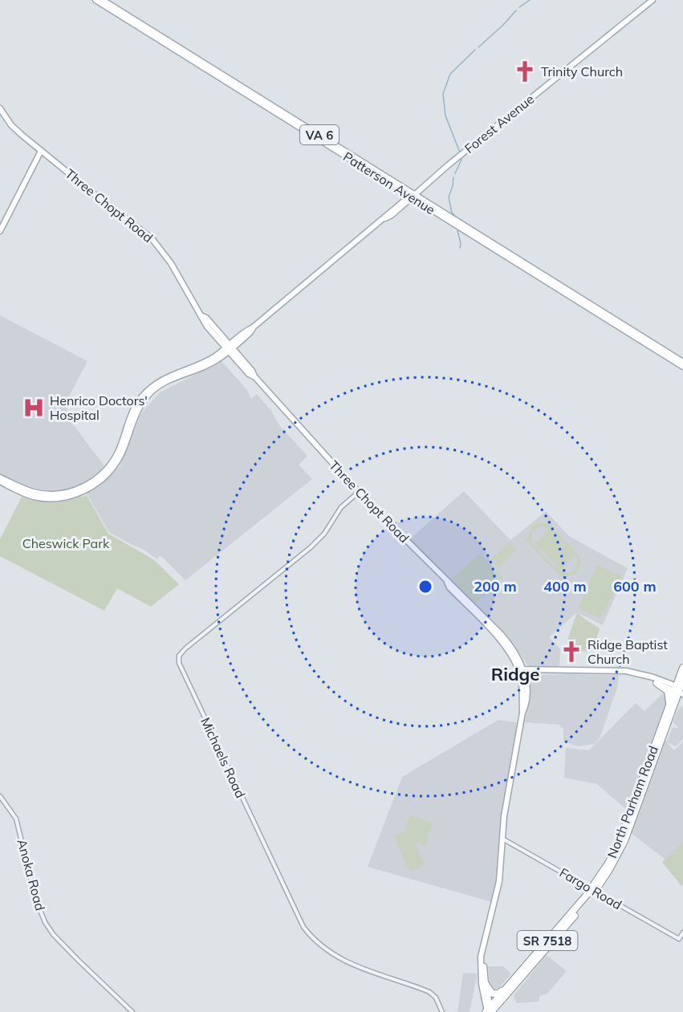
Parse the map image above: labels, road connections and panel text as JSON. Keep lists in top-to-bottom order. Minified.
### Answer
{"streets":{"highway":["North Parham Road","SR 7518"],"main road":["Forest Avenue","VA 6","Patterson Avenue","Three Chopt Road"],"street":["Michaels Road","Anoka Road","Fargo Road"]},"crossings":[["Forest Avenue","Patterson Avenue"],["Forest Avenue","Three Chopt Road"],["Three Chopt Road","Michaels Road"],["Three Chopt Road","North Parham Road"],["Three Chopt Road","Fargo Road"],["North Parham Road","Fargo Road"]],"districts":["Ridge"],"parks":["Cheswick Park"],"places":{"church":["Trinity Church","Ridge Baptist Church"],"hospital":["Henrico Doctors' Hospital"]},"rings":["200 m","400 m","600 m"]}
